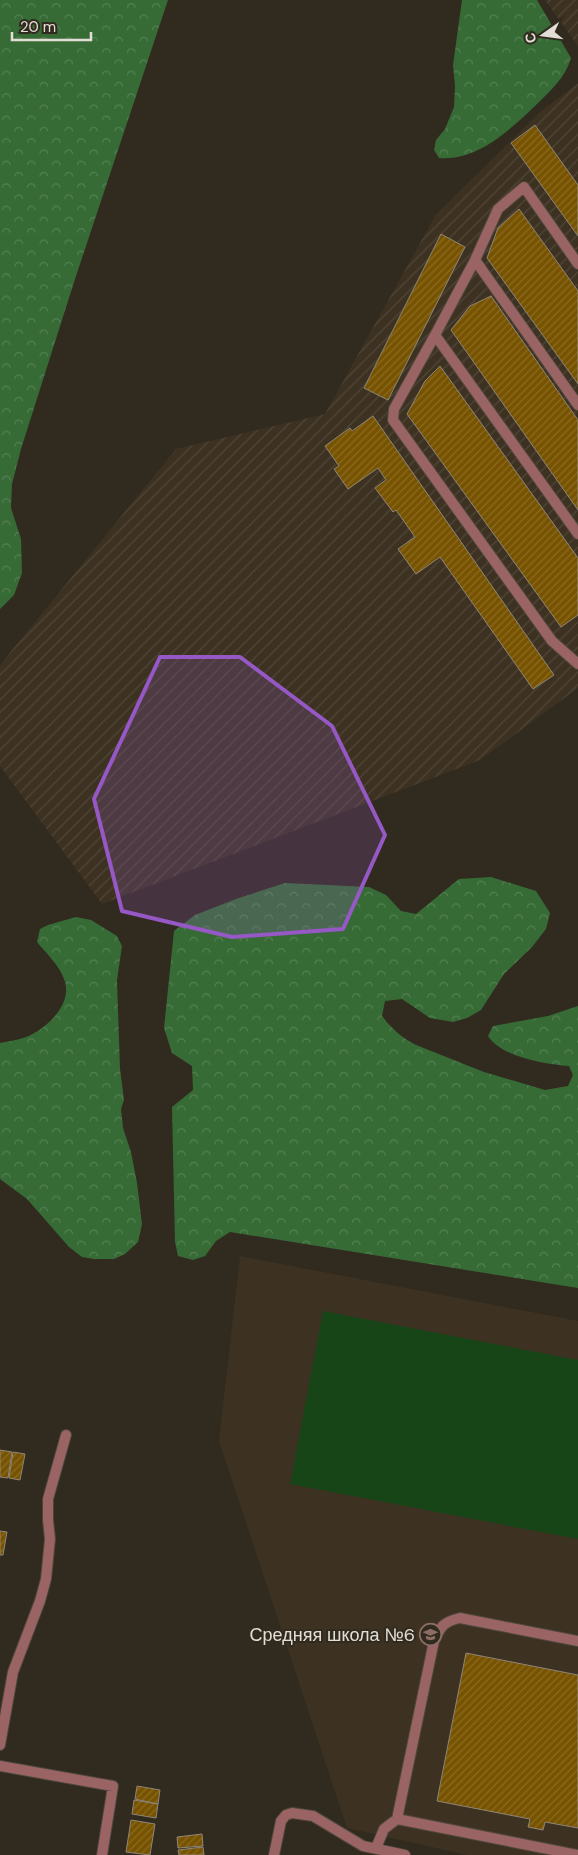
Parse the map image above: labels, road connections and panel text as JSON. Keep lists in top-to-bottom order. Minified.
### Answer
{"places":{"school or university":["Средняя школа №6"]},"scale_bar":"20 m","north":"left"}
